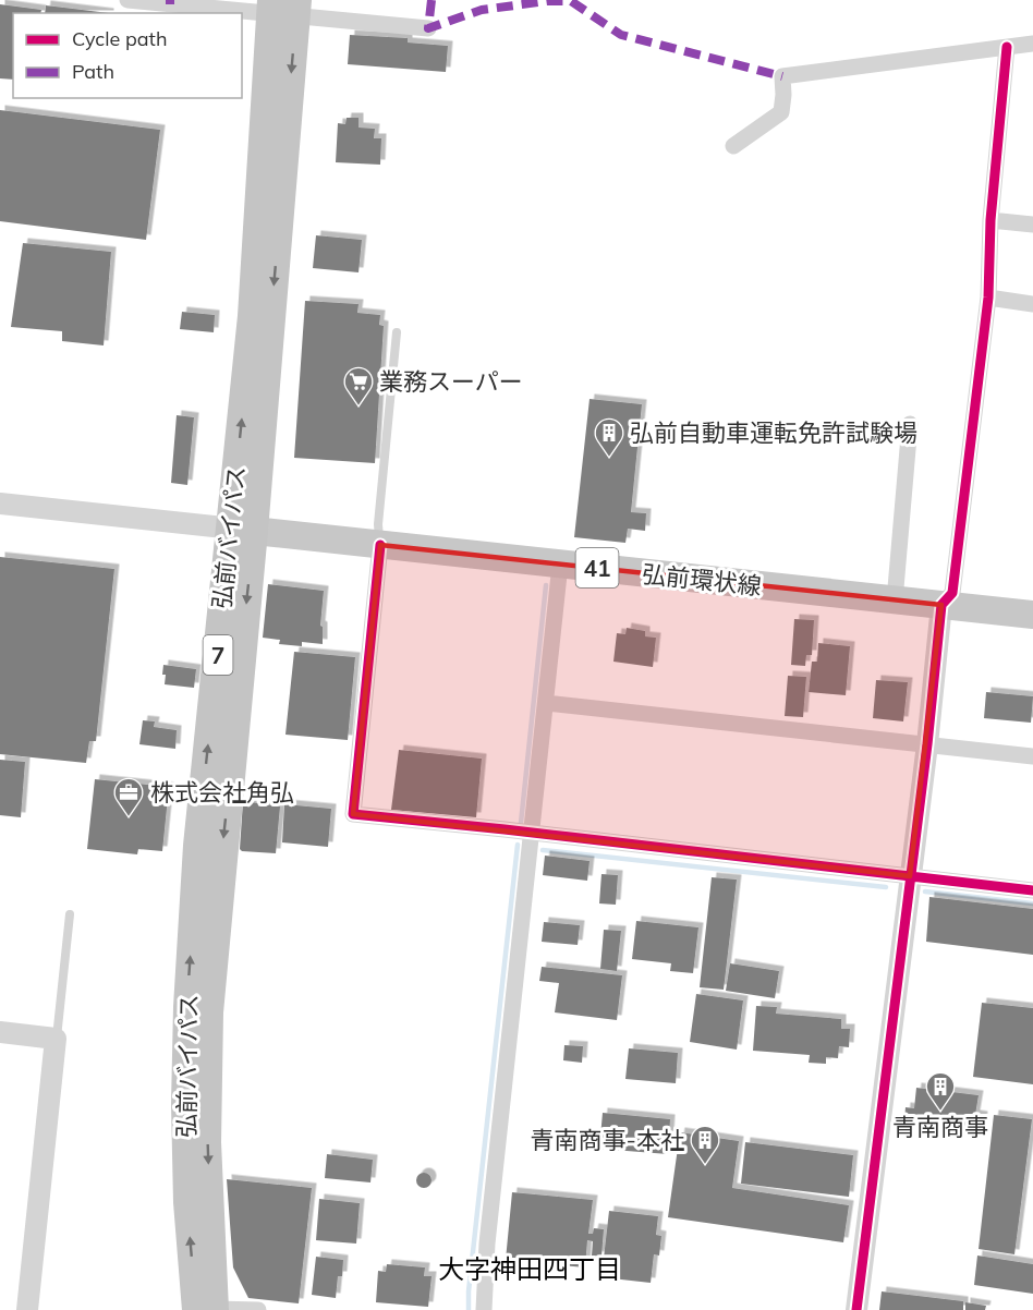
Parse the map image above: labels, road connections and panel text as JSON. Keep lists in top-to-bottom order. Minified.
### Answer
{"streets":{"highway":["弘前バイパス","7"],"main road":["41","弘前環状線"]},"crossings":[["弘前バイパス","弘前環状線"]],"districts":["大字神田四丁目"],"places":{"supermarket":["業務スーパー"],"building":["弘前自動車運転免許試験場","青南商事","青南商事-本社"],"office":["株式会社角弘"]},"legend":["Cycle path","Path"]}
